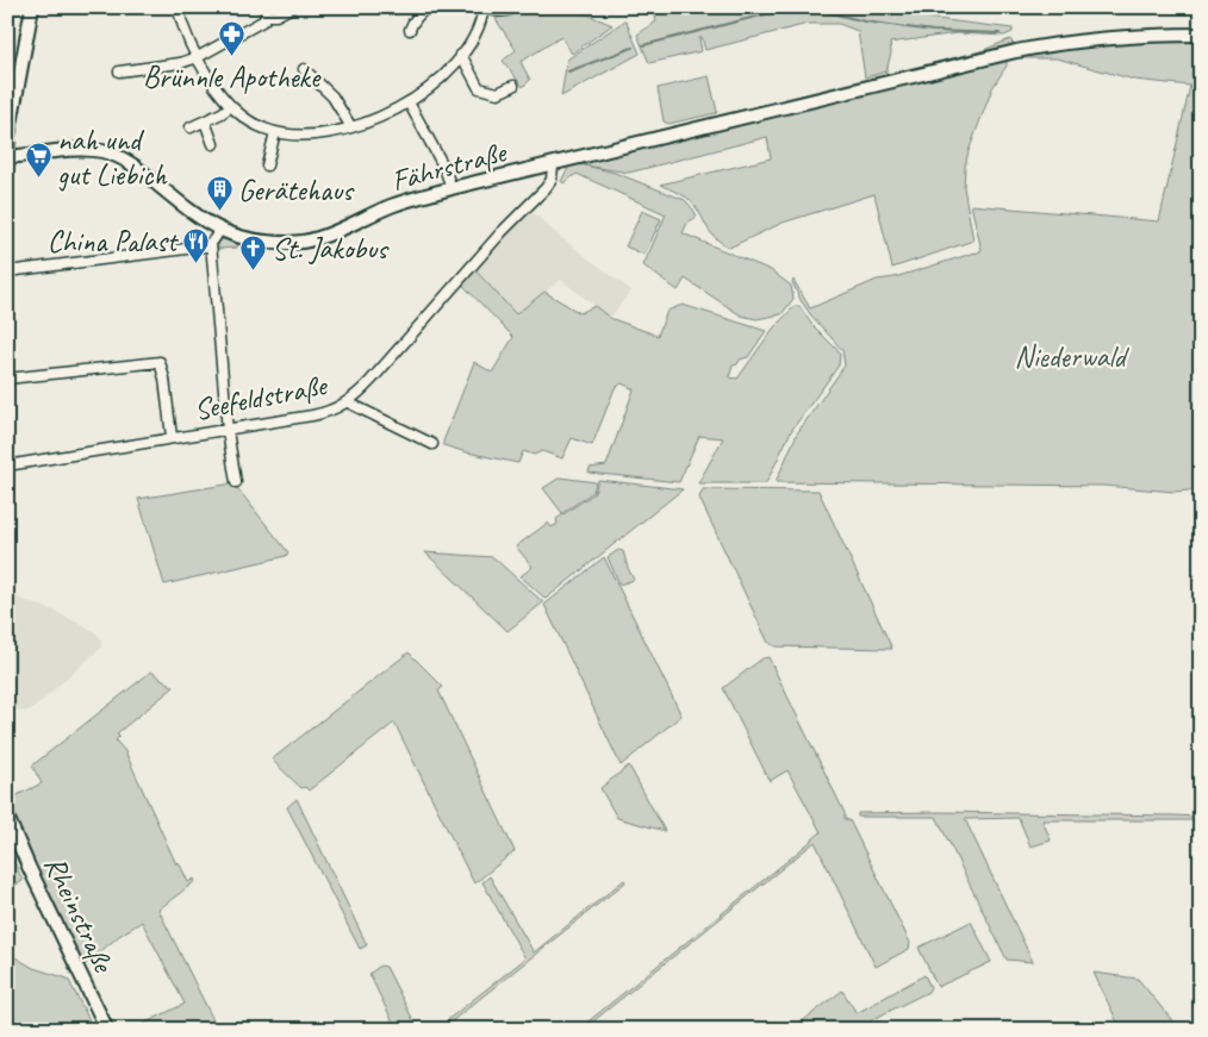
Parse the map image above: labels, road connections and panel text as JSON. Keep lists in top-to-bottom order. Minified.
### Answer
{"streets":{"main road":["Fährstraße","Rheinstraße"],"street":["Seefeldstraße"]},"crossings":[["Fährstraße","Seefeldstraße"]],"parks":["Niederwald"],"places":{"pharmacy":["Brünnle Apotheke"],"supermarket":["nah und gut Liebich"],"building":["Gerätehaus"],"restaurant":["China Palast"],"church":["St. Jakobus"]}}
